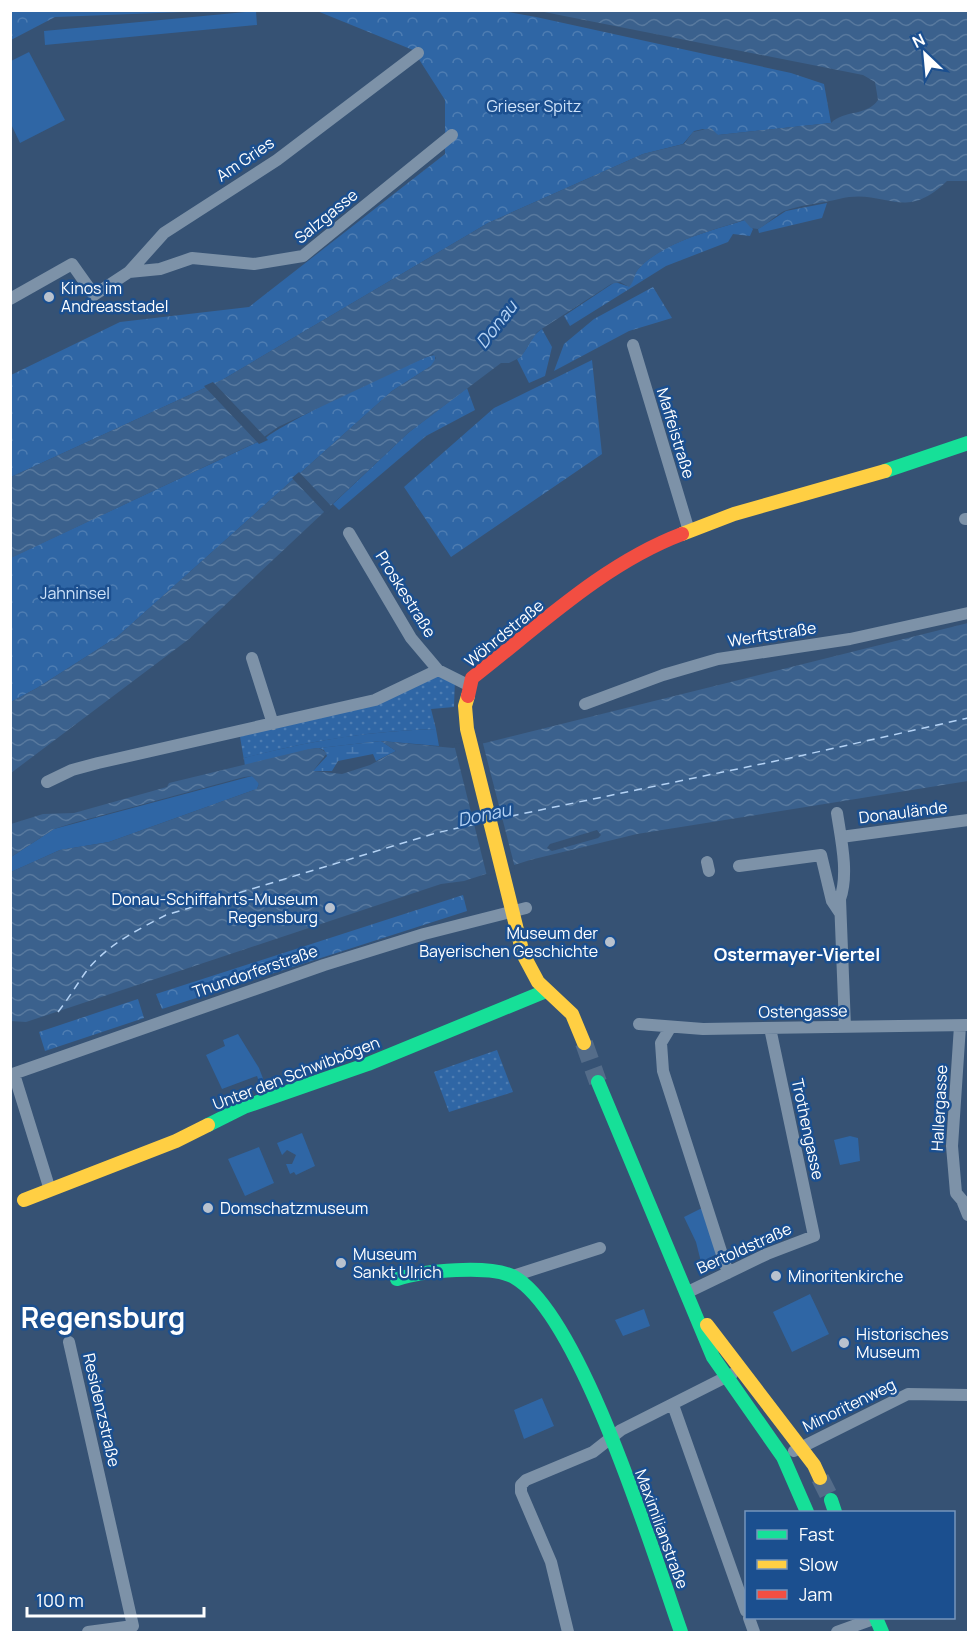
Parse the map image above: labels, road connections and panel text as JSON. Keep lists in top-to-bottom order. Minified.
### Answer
{"streets":{"street":["Am Gries","Salzgasse","Maffeistraße","Proskestraße","Wöhrdstraße","Werftstraße","Donaulände","Thundorferstraße","Ostengasse","Unter den Schwibbögen","Hallergasse","Trothengasse","Bertoldstraße","Minoritenweg","Residenzstraße","Maximilianstraße"]},"crossings":[["Am Gries","Salzgasse"],["Maffeistraße","Wöhrdstraße"],["Proskestraße","Wöhrdstraße"],["Donaulände","Ostengasse"],["Ostengasse","Hallergasse"],["Ostengasse","Trothengasse"],["Trothengasse","Bertoldstraße"]],"districts":["Ostermayer-Viertel","Regensburg"],"water":["Donau"],"parks":["Grieser Spitz","Jahninsel"],"places":["Kinos im Andreasstadel","Donau-Schiffahrts-Museum Regensburg","Museum der Bayerischen Geschichte","Domschatzmuseum","Museum Sankt Ulrich","Minoritenkirche","Historisches Museum"],"legend":["Fast","Slow","Jam"],"scale_bar":"100 m","north":"top left"}
